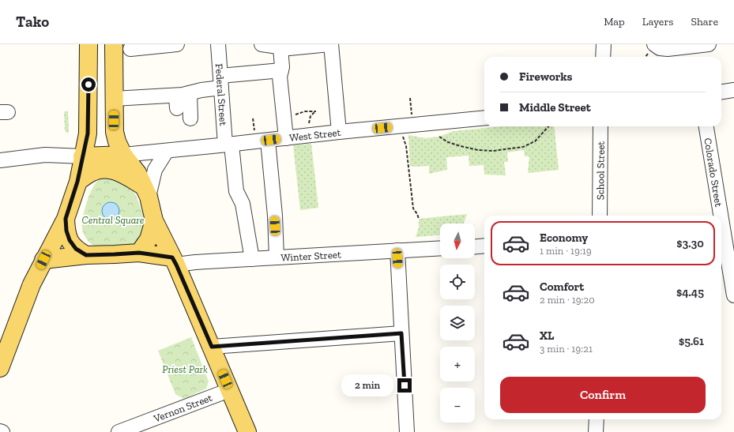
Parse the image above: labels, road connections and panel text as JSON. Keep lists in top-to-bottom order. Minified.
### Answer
{"streets":{"street":["Federal Street","West Street","School Street","Colorado Street","Winter Street","Vernon Street"]},"crossings":[["Federal Street","West Street"],["Federal Street","Winter Street"]],"parks":["Central Square","Priest Park"],"north":"bottom","page":{"header":"Tako","nav":["Map","Layers","Share"],"banner":["Fireworks","Middle Street"],"list":[{"name":"Economy","note":"1 min · 19:19","value":"$3.30"},{"name":"Comfort","note":"2 min · 19:20","value":"$4.45"},{"name":"XL","note":"3 min · 19:21","value":"$5.61"}],"map_buttons":["+","−"],"buttons":"Confirm","bubble":"2 min"}}
